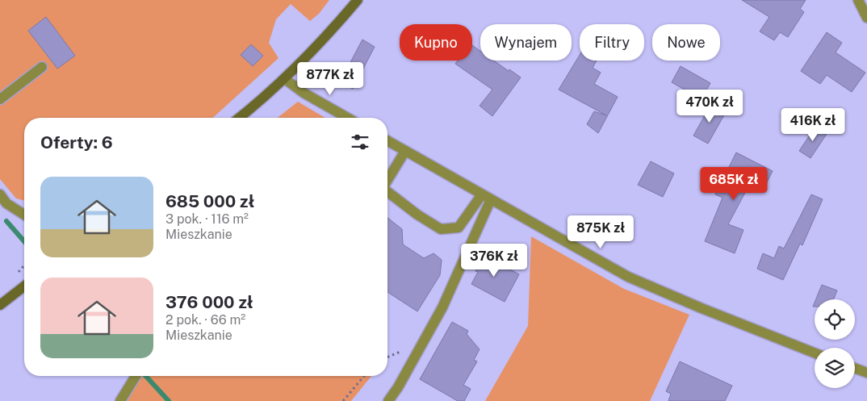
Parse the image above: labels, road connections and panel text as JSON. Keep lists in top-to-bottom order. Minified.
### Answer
{"page":{"chip":["Kupno","Wynajem","Filtry","Nowe"],"price":["877K zł","470K zł","416K zł","685K zł","875K zł","376K zł"],"heading":"Oferty: 6","list":[{"name":"685 000 zł","note":"3 pok. · 116 m² · Mieszkanie"},{"name":"376 000 zł","note":"2 pok. · 66 m² · Mieszkanie"}]}}
